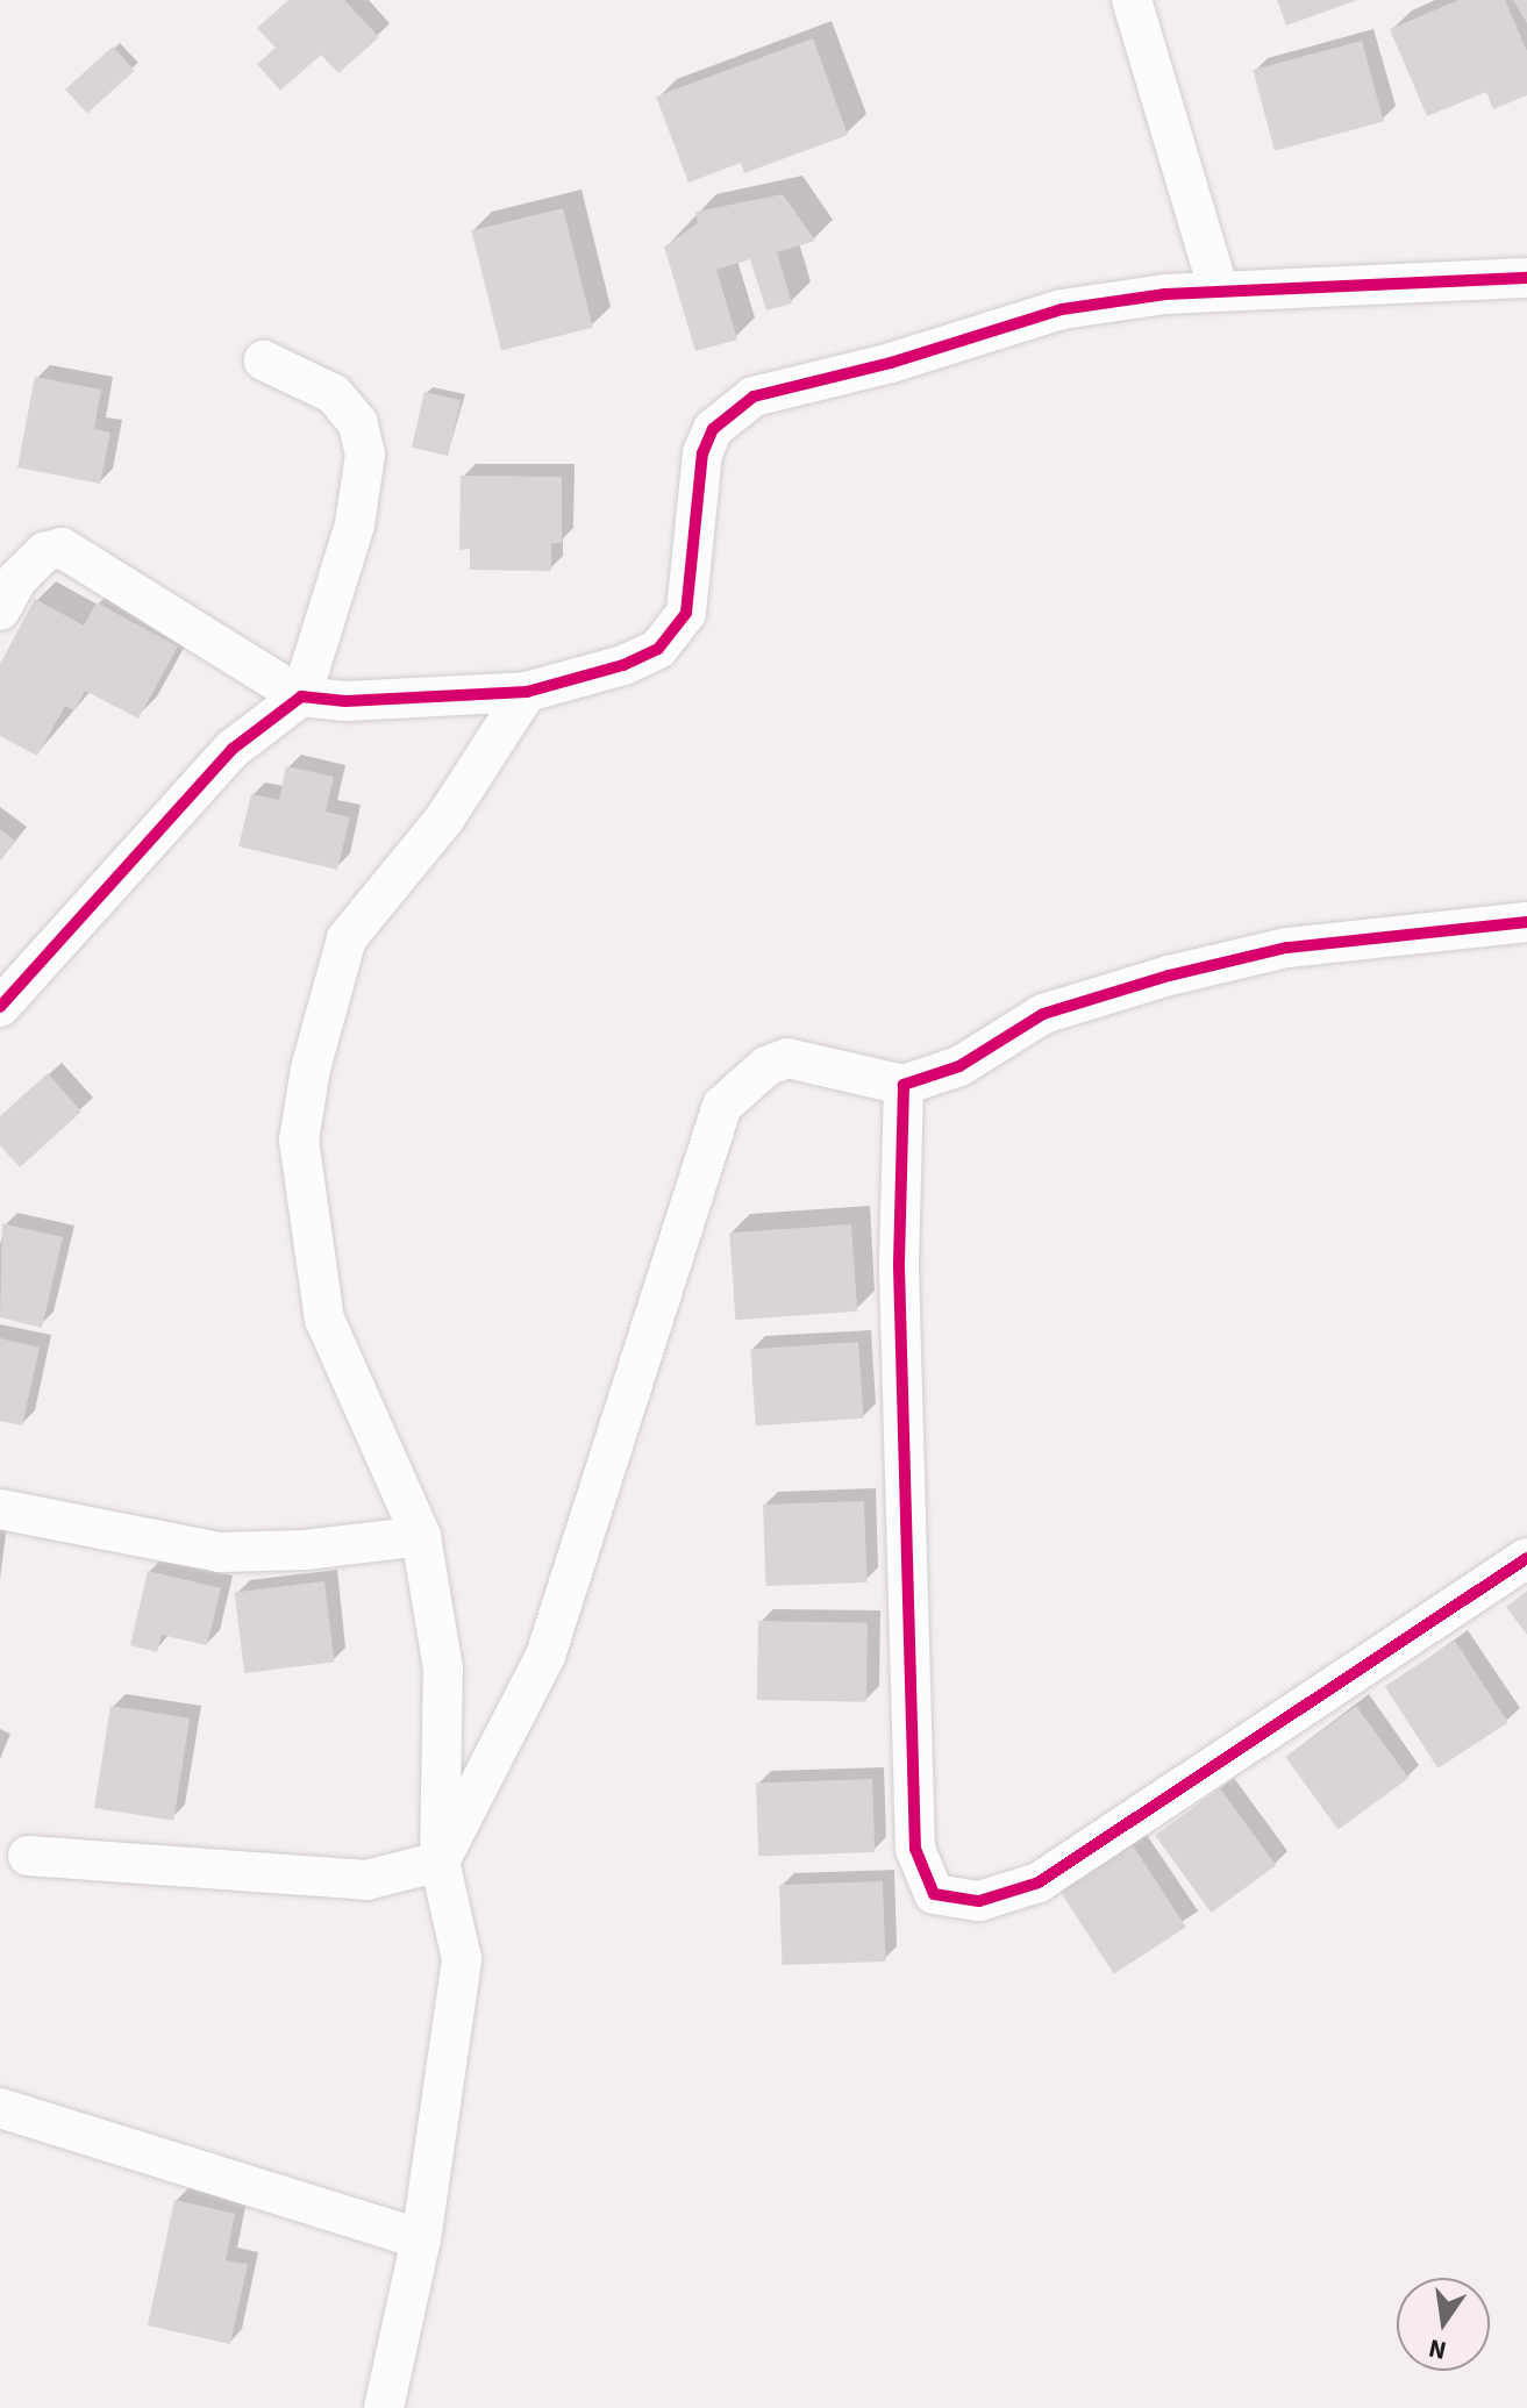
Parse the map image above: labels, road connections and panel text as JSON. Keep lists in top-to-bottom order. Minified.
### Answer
{"north":"bottom"}
